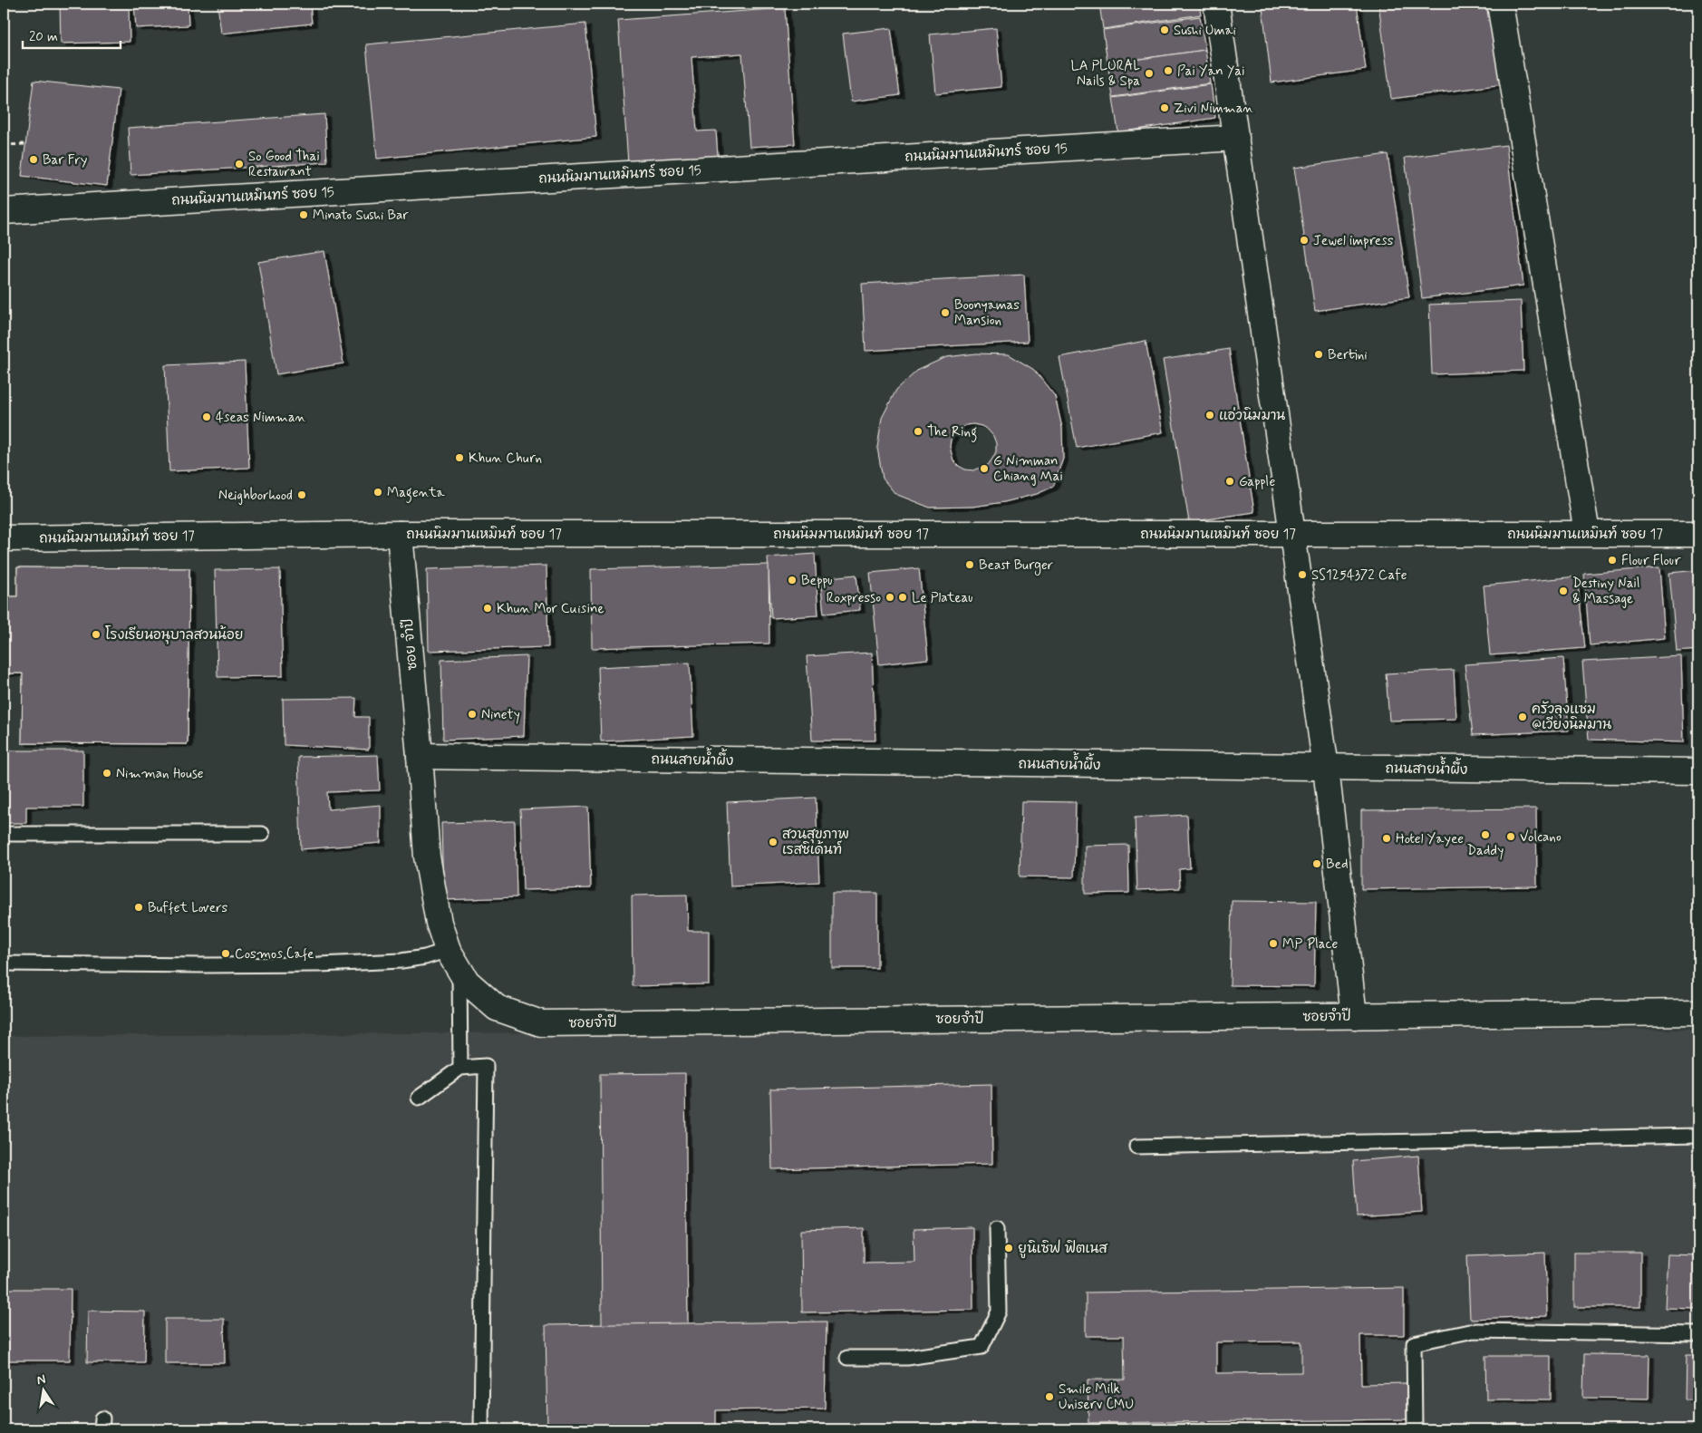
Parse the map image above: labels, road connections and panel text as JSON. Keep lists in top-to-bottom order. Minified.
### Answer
{"streets":{"street":["ถนนนิมมานเหมินทร์ ซอย 15","ถนนนิมมานเหมินท์ ซอย 17","ซอย จำปี","ถนนสายน้ำผึ้ง","ซอยจำปี"]},"crossings":[["ถนนนิมมานเหมินท์ ซอย 17","ซอย จำปี"],["ซอย จำปี","ถนนสายน้ำผึ้ง"],["ซอย จำปี","ซอยจำปี"],["ถนนสายน้ำผึ้ง","ซอยจำปี"]],"places":["Sushi Umai","Pai Yan Yai","LA PLURAL Nails & Spa","Zivi Nimman","Bar Fry","So Good Thai Restaurant","Minato Sushi Bar","Jewel impress","Boonyamas Mansion","Bertini","แอ่วนิมมาน","4seas Nimman","The Ring","Khun Churn","G Nimman Chiang Mai","Gapple","Magenta","Neighborhood","Flour Flour","Beast Burger","SS1254372 Cafe","Beppu","Destiny Nail & Massage","Roxpresso","Le Plateau","Khun Mor Cuisine","โรงเรียนอนุบาลสวนน้อย","Ninety","ครัวลุงแซม @เวียงนิมมาน","Nimman House","Daddy","Volcano","Hotel Yayee","สวนสุขภาพ เรสซิเด้นท์","Bed","Buffet Lovers","MP Place","Cosmos Cafe","ยูนิเซิฟ ฟิตเนส","Smile Milk Uniserv CMU"],"scale_bar":"20 m","north":"top"}
